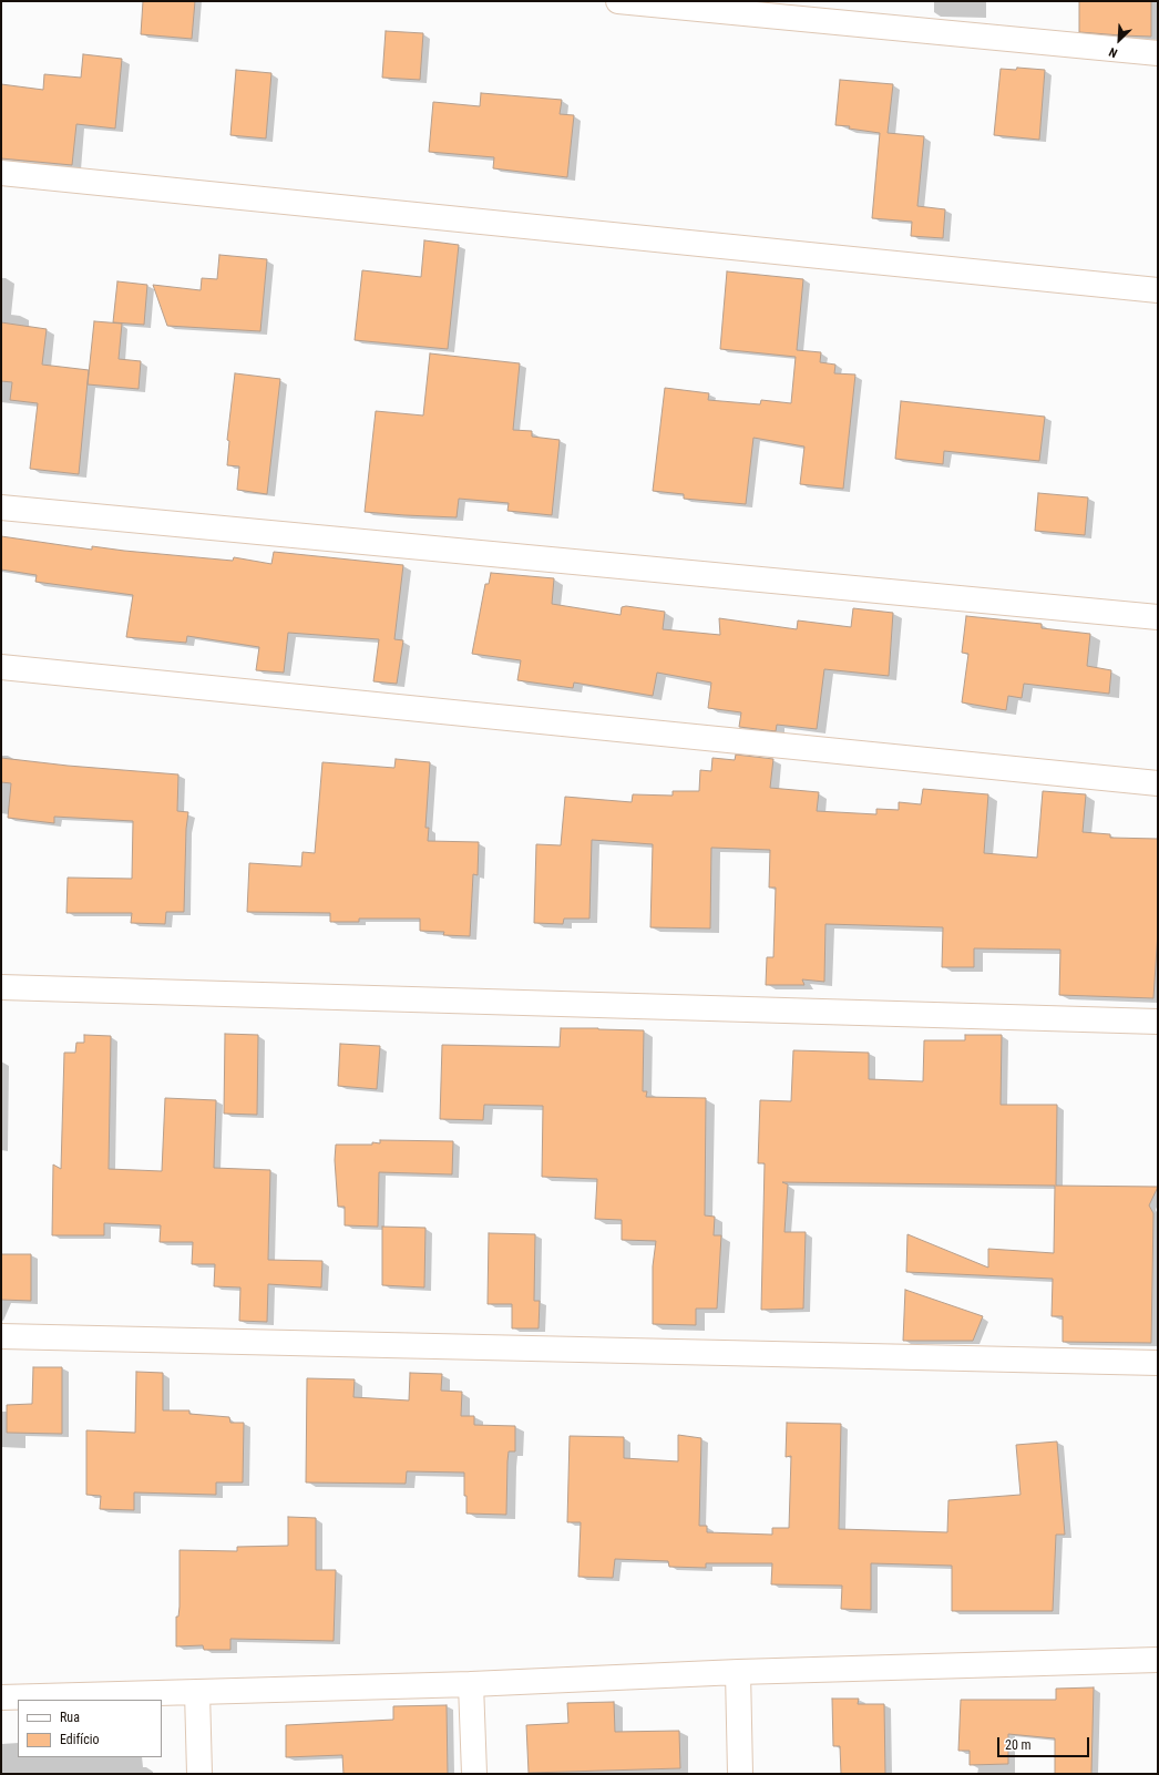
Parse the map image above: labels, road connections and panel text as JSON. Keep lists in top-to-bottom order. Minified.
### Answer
{"legend":["Rua","Edifício"],"scale_bar":"20 m","north":"bottom left"}
